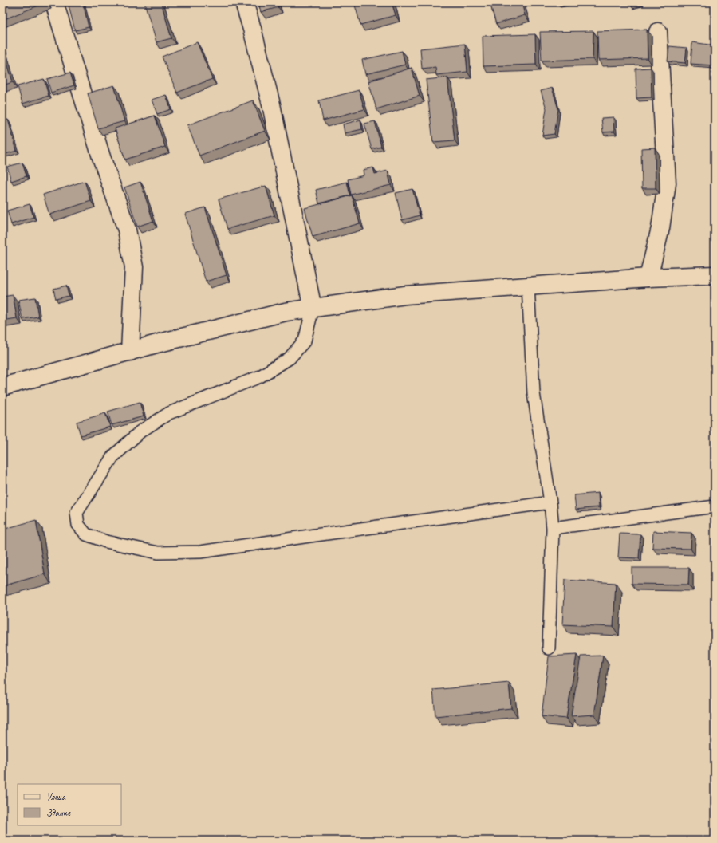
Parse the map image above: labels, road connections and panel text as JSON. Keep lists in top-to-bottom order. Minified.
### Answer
{"legend":["Улица","Здание"]}
